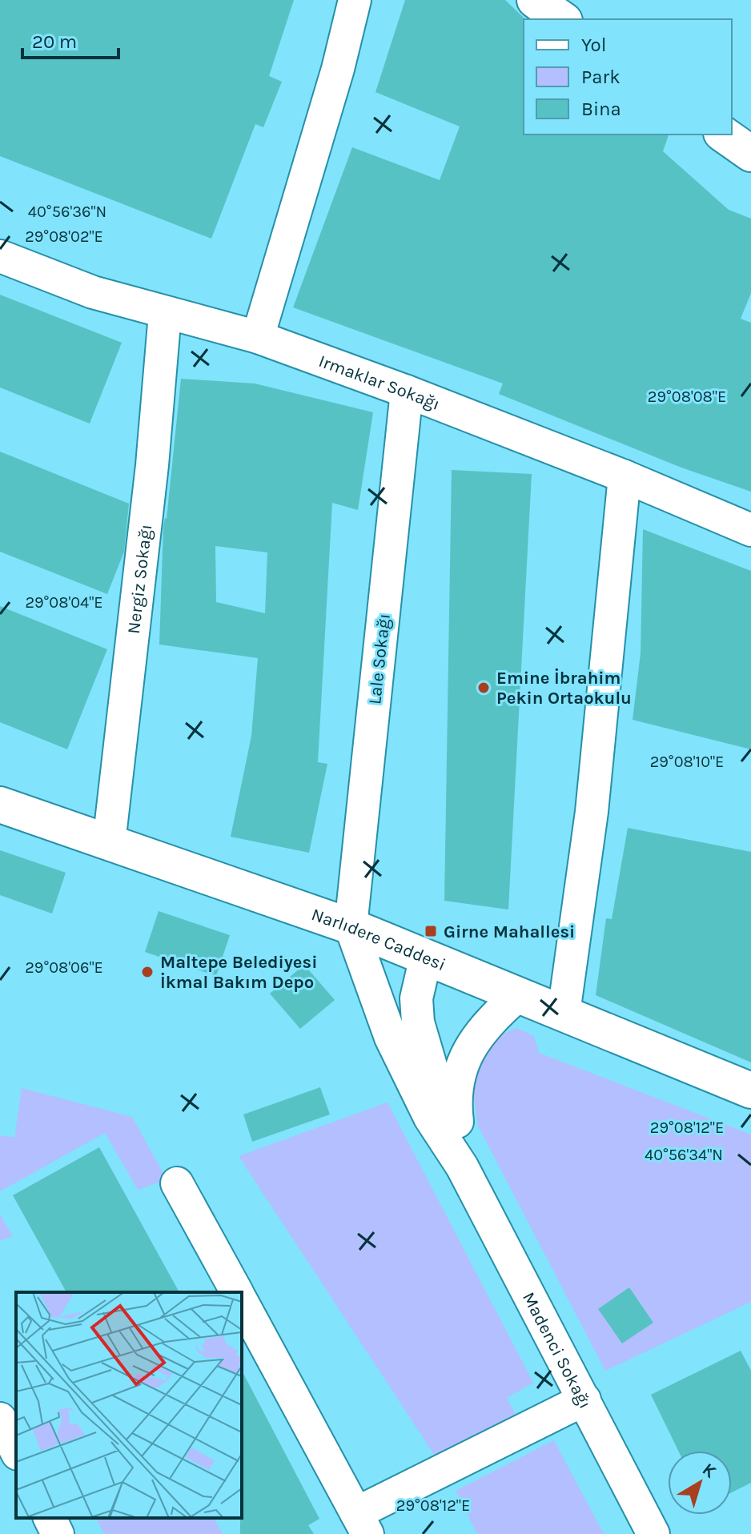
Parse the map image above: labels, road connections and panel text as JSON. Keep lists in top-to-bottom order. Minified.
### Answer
{"streets":{"street":["Irmaklar Sokağı","Nergiz Sokağı","Lale Sokağı","Narlıdere Caddesi","Madenci Sokağı"]},"crossings":[["Irmaklar Sokağı","Nergiz Sokağı"],["Irmaklar Sokağı","Lale Sokağı"],["Nergiz Sokağı","Narlıdere Caddesi"],["Lale Sokağı","Narlıdere Caddesi"]],"places":{"other":["Emine İbrahim Pekin Ortaokulu","Maltepe Belediyesi İkmal Bakım Depo"],"transit":["Girne Mahallesi"]},"legend":["Yol","Park","Bina"],"scale_bar":"20 m","north":"top right","coordinates":["40°56'36\"N","29°08'02\"E","29°08'08\"E","29°08'04\"E","29°08'10\"E","29°08'06\"E","29°08'12\"E","40°56'34\"N"]}
